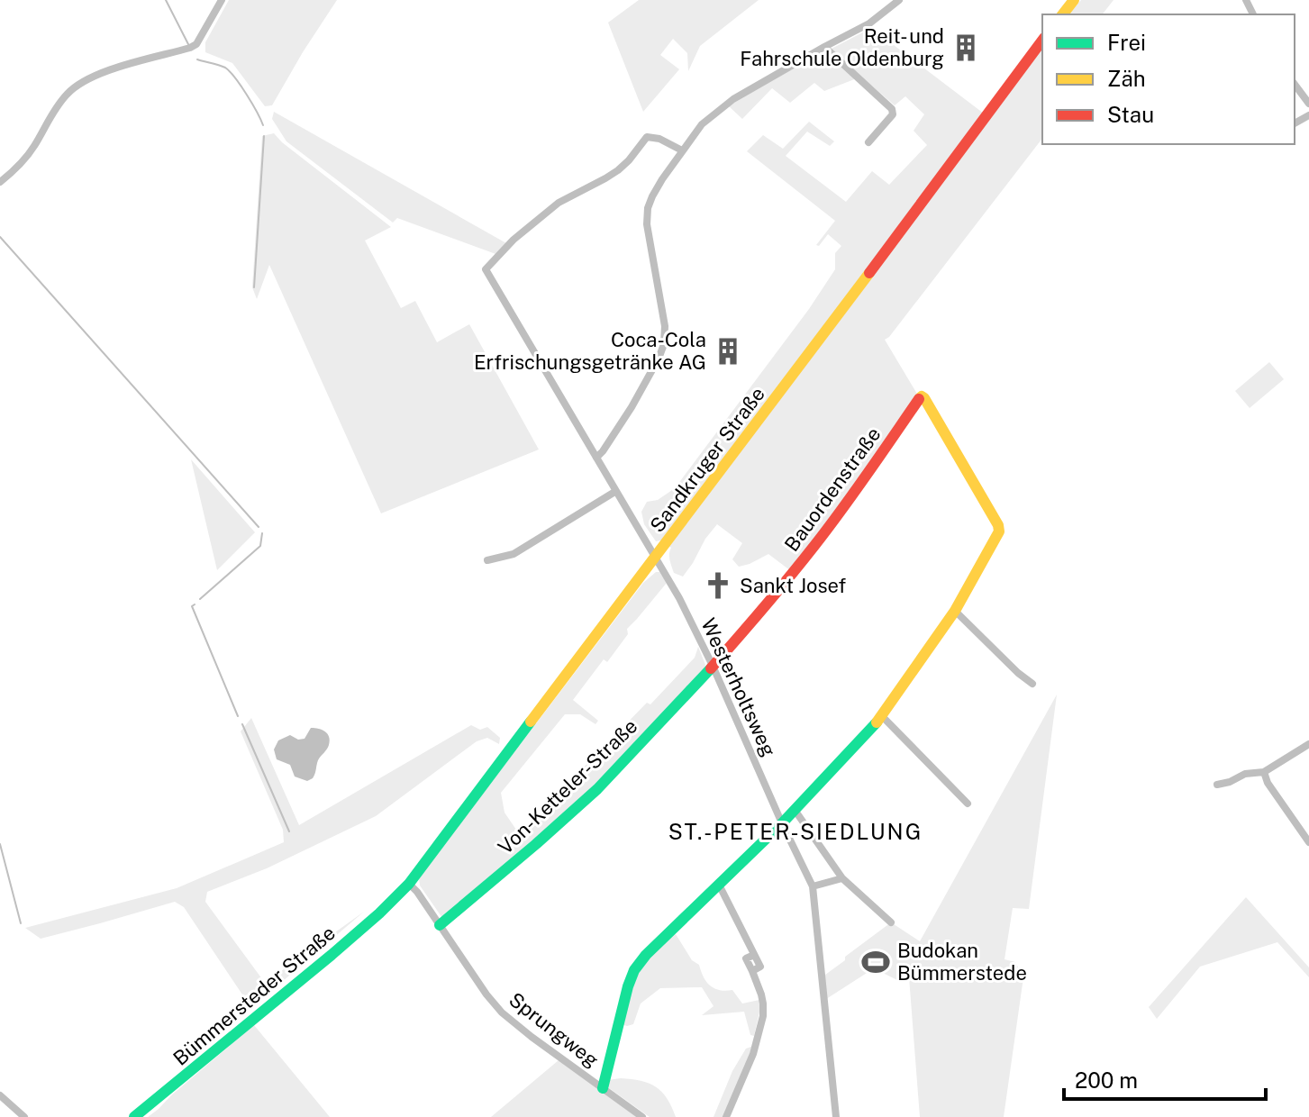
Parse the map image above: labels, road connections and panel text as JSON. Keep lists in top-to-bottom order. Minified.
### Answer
{"streets":{"street":["Sandkruger Straße","Bauordenstraße","Westerholtsweg","Von-Ketteler-Straße","Bümmersteder Straße","Sprungweg"]},"crossings":[["Sandkruger Straße","Westerholtsweg"],["Sandkruger Straße","Bümmersteder Straße"],["Sandkruger Straße","Sprungweg"],["Bauordenstraße","Westerholtsweg"],["Bauordenstraße","Von-Ketteler-Straße"],["Westerholtsweg","Von-Ketteler-Straße"],["Von-Ketteler-Straße","Sprungweg"]],"districts":["ST.-PETER-SIEDLUNG"],"places":{"building":["Reit- und Fahrschule Oldenburg","Coca-Cola Erfrischungsgetränke AG"],"church":["Sankt Josef"],"sports":["Budokan Bümmerstede"]},"legend":["Frei","Zäh","Stau"],"scale_bar":"200 m"}
